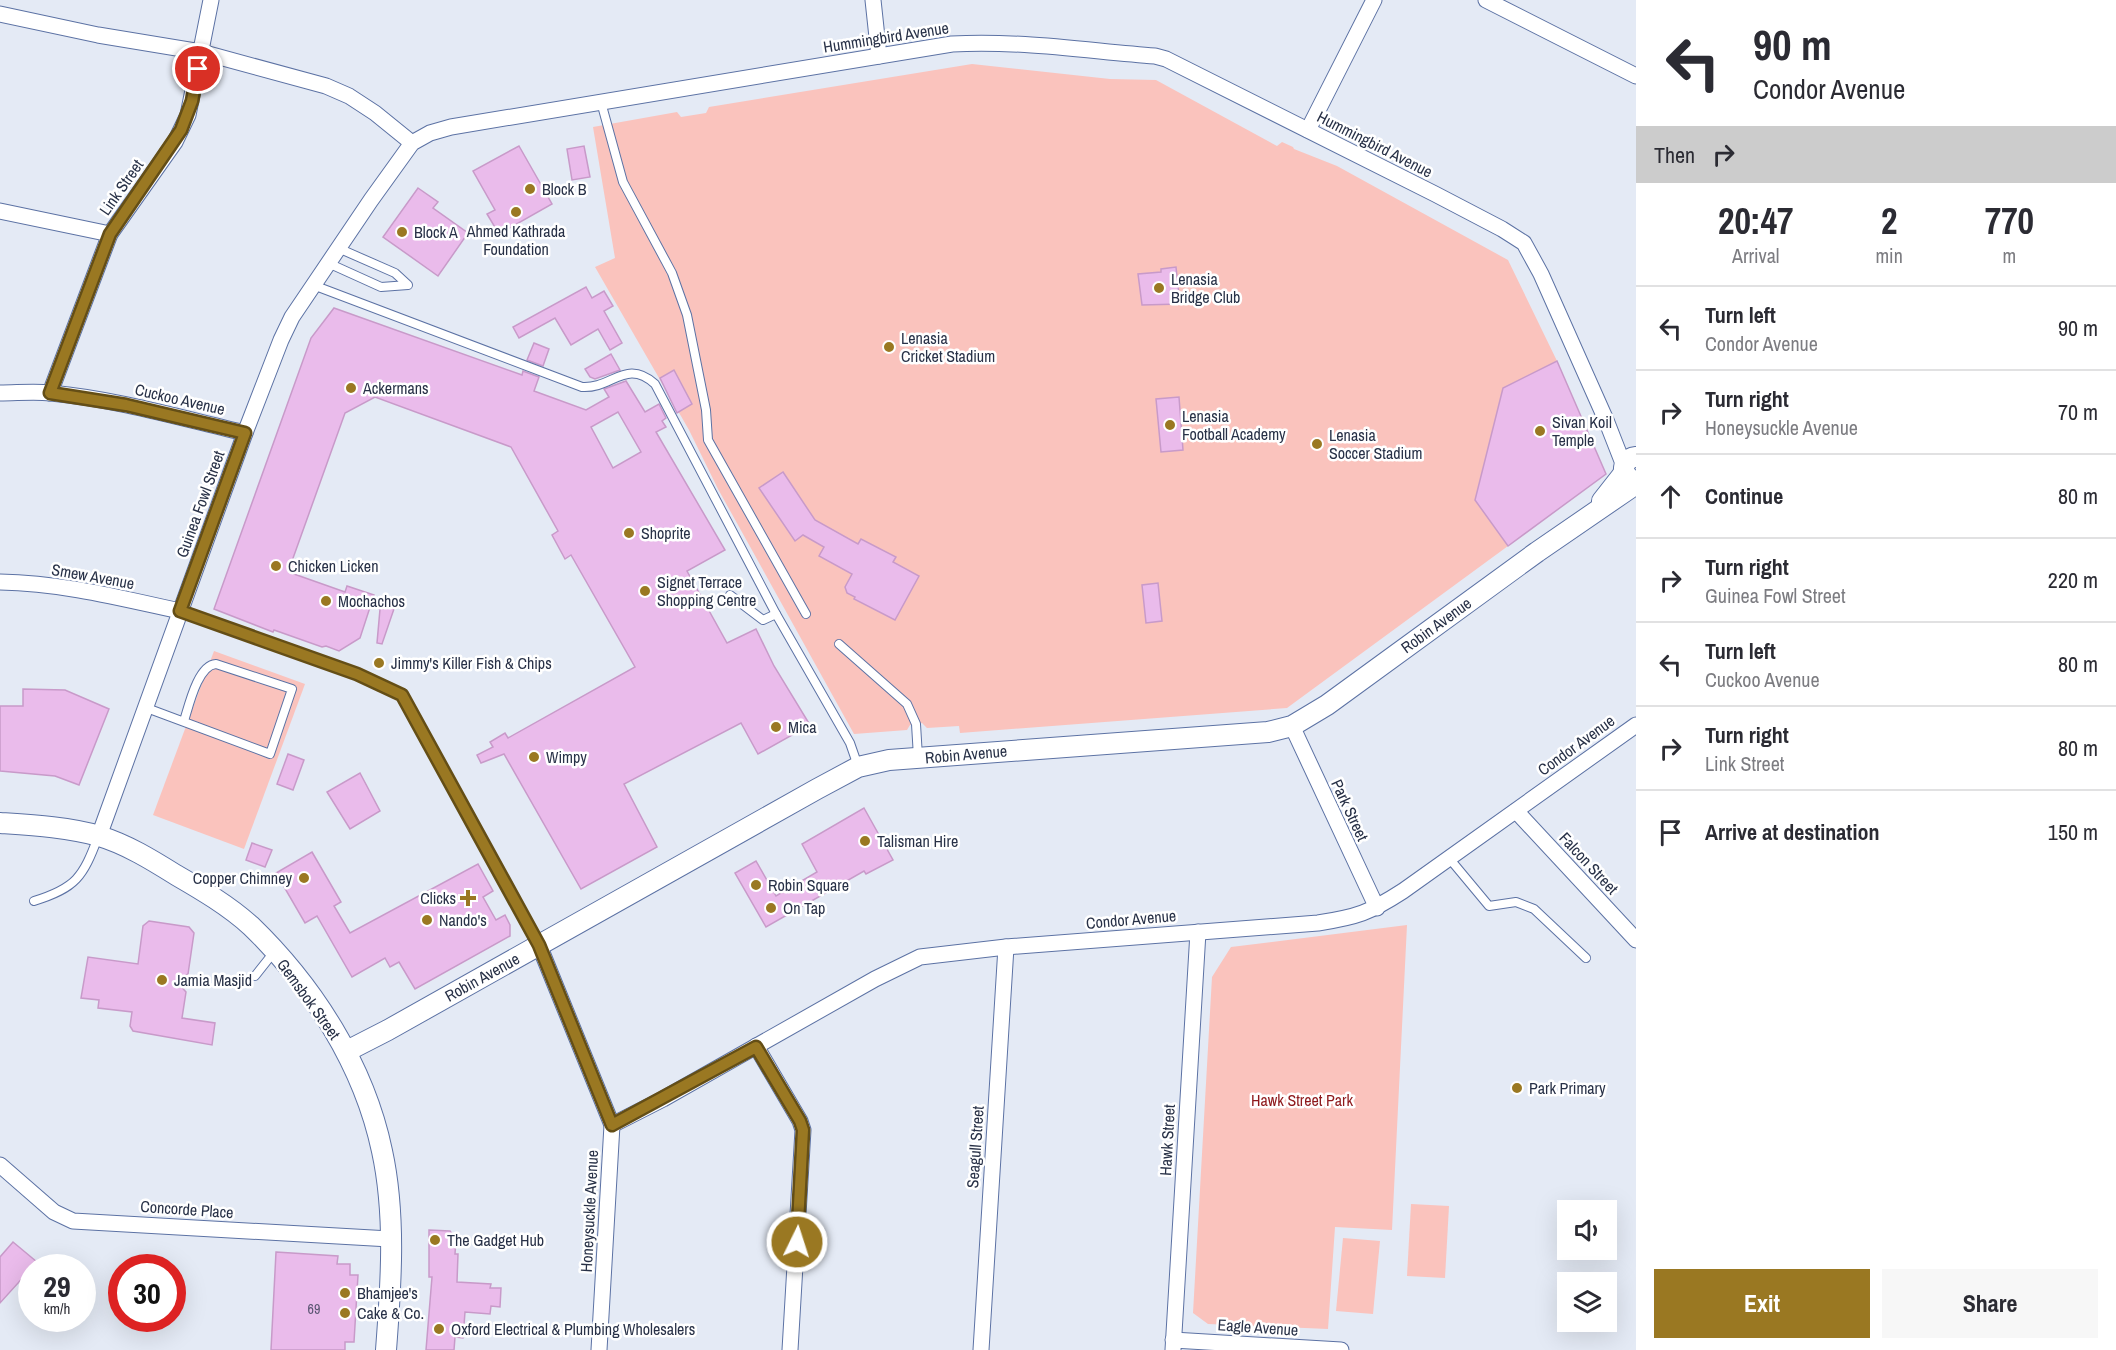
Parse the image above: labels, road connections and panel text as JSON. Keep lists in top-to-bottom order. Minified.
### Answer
{"streets":{"street":["Hummingbird Avenue","Link Street","Cuckoo Avenue","Guinea Fowl Street","Smew Avenue","Robin Avenue","Condor Avenue","Park Street","Falcon Street","Gemsbok Street","Hawk Street","Seagull Street","Concorde Place","Honeysuckle Avenue","Eagle Avenue"]},"crossings":[["Hummingbird Avenue","Guinea Fowl Street"],["Hummingbird Avenue","Robin Avenue"],["Link Street","Cuckoo Avenue"],["Cuckoo Avenue","Guinea Fowl Street"],["Guinea Fowl Street","Smew Avenue"],["Guinea Fowl Street","Gemsbok Street"],["Robin Avenue","Park Street"],["Robin Avenue","Gemsbok Street"],["Robin Avenue","Honeysuckle Avenue"],["Condor Avenue","Park Street"],["Condor Avenue","Falcon Street"],["Condor Avenue","Hawk Street"],["Condor Avenue","Seagull Street"],["Condor Avenue","Honeysuckle Avenue"],["Gemsbok Street","Concorde Place"],["Hawk Street","Eagle Avenue"]],"parks":["Hawk Street Park"],"places":{"other":["Block B","Ahmed Kathrada Foundation","Block A","Lenasia Bridge Club","Lenasia Cricket Stadium","Ackermans","Lenasia Football Academy","Sivan Koil Temple","Lenasia Soccer Stadium","Shoprite","Chicken Licken","Signet Terrace Shopping Centre","Mochachos","Jimmy's Killer Fish & Chips","Mica","Wimpy","Talisman Hire","Copper Chimney","Robin Square","On Tap","Nando's","Jamia Masjid","Park Primary","The Gadget Hub","Bhamjee's","Cake & Co.","Oxford Electrical & Plumbing Wholesalers"],"health":["Clicks"]},"house_numbers":["69"],"page":{"turn":["90 m","Condor Avenue"],"then":"Then","eta":["20:47","Arrival","2","min","770","m"],"list":[{"name":"Turn left","note":"Condor Avenue","value":"90 m"},{"name":"Turn right","note":"Honeysuckle Avenue","value":"70 m"},{"name":"Continue","value":"80 m"},{"name":"Turn right","note":"Guinea Fowl Street","value":"220 m"},{"name":"Turn left","note":"Cuckoo Avenue","value":"80 m"},{"name":"Turn right","note":"Link Street","value":"80 m"},{"name":"Arrive at destination","value":"150 m"}],"speed":"29 km/h","limit":"30","buttons":["Exit","Share"]}}
